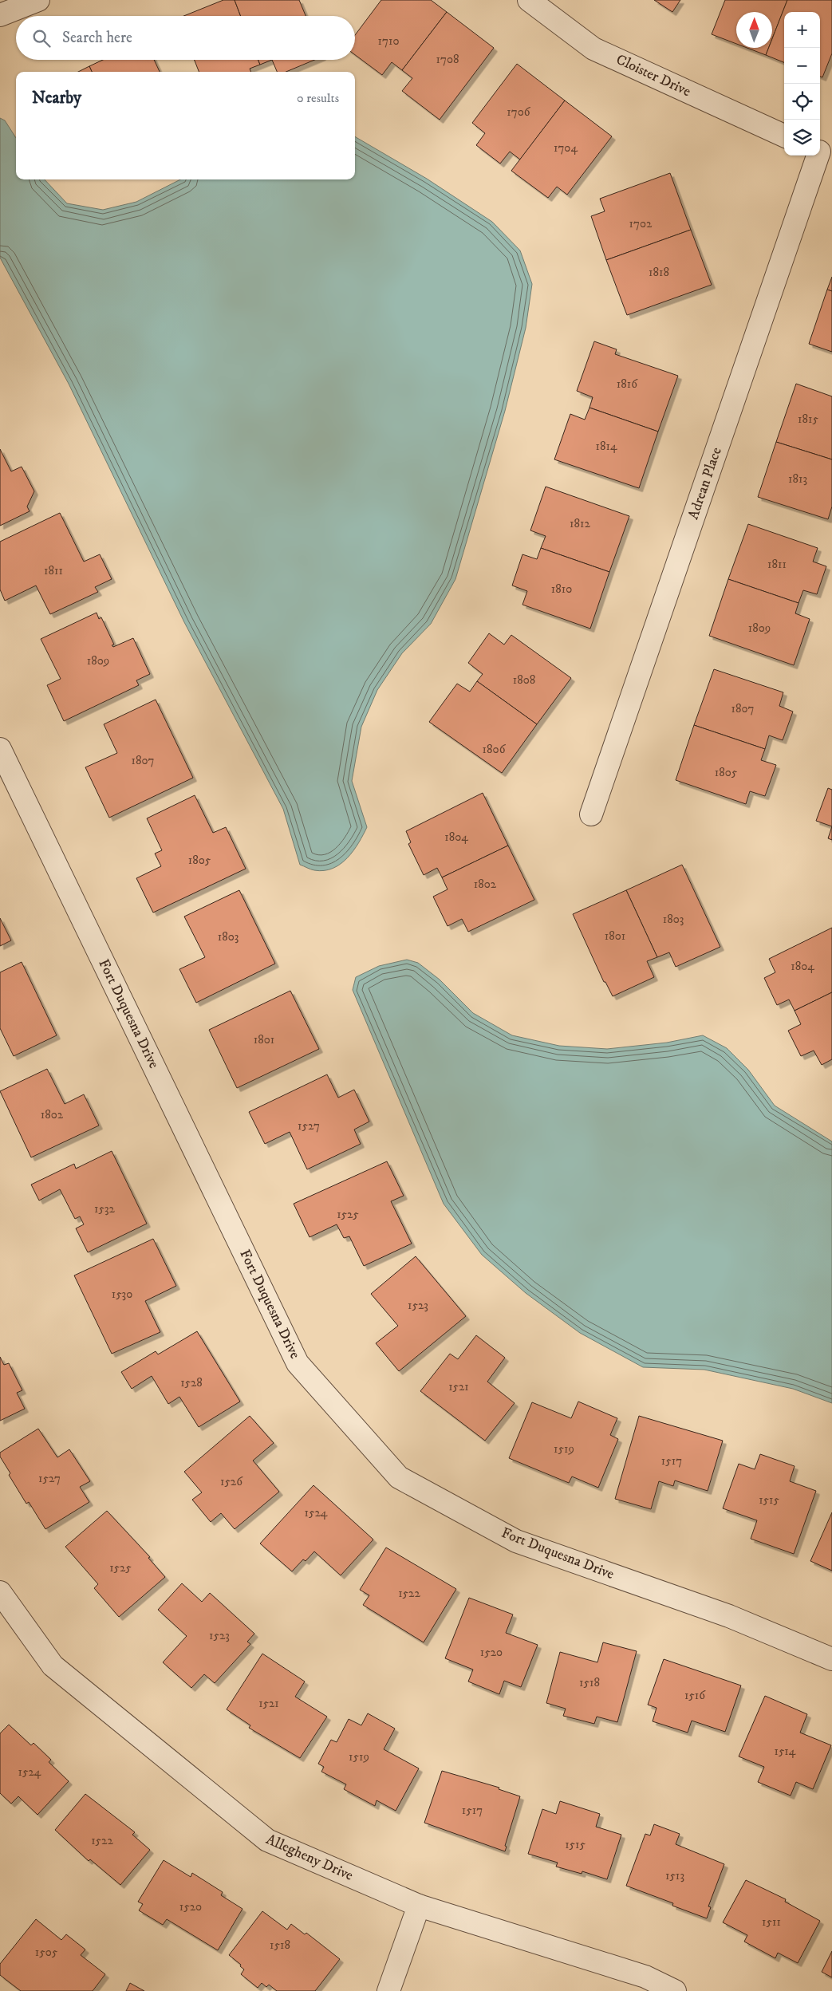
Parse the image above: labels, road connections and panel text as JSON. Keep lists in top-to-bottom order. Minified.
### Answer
{"streets":{"street":["Cloister Drive","Adrean Place","Fort Duquesna Drive","Allegheny Drive"]},"house_numbers":["1710","1708","1706","1704","1702","1818","1816","1815","1814","1813","1812","1811","1811","1810","1809","1809","1808","1807","1806","1807","1805","1804","1805","1802","1803","1801","1803","1804","1801","1802","1527","1532","1525","1530","1523","1528","1521","1519","1517","1527","1526","1515","1524","1525","1522","1523","1520","1518","1516","1521","1514","1519","1524","1517","1522","1515","1513","1520","1511","1518","1505"],"north":"top","page":{"map_buttons":["+","−"],"search":"Search here","heading":["Nearby","0 results"]}}
